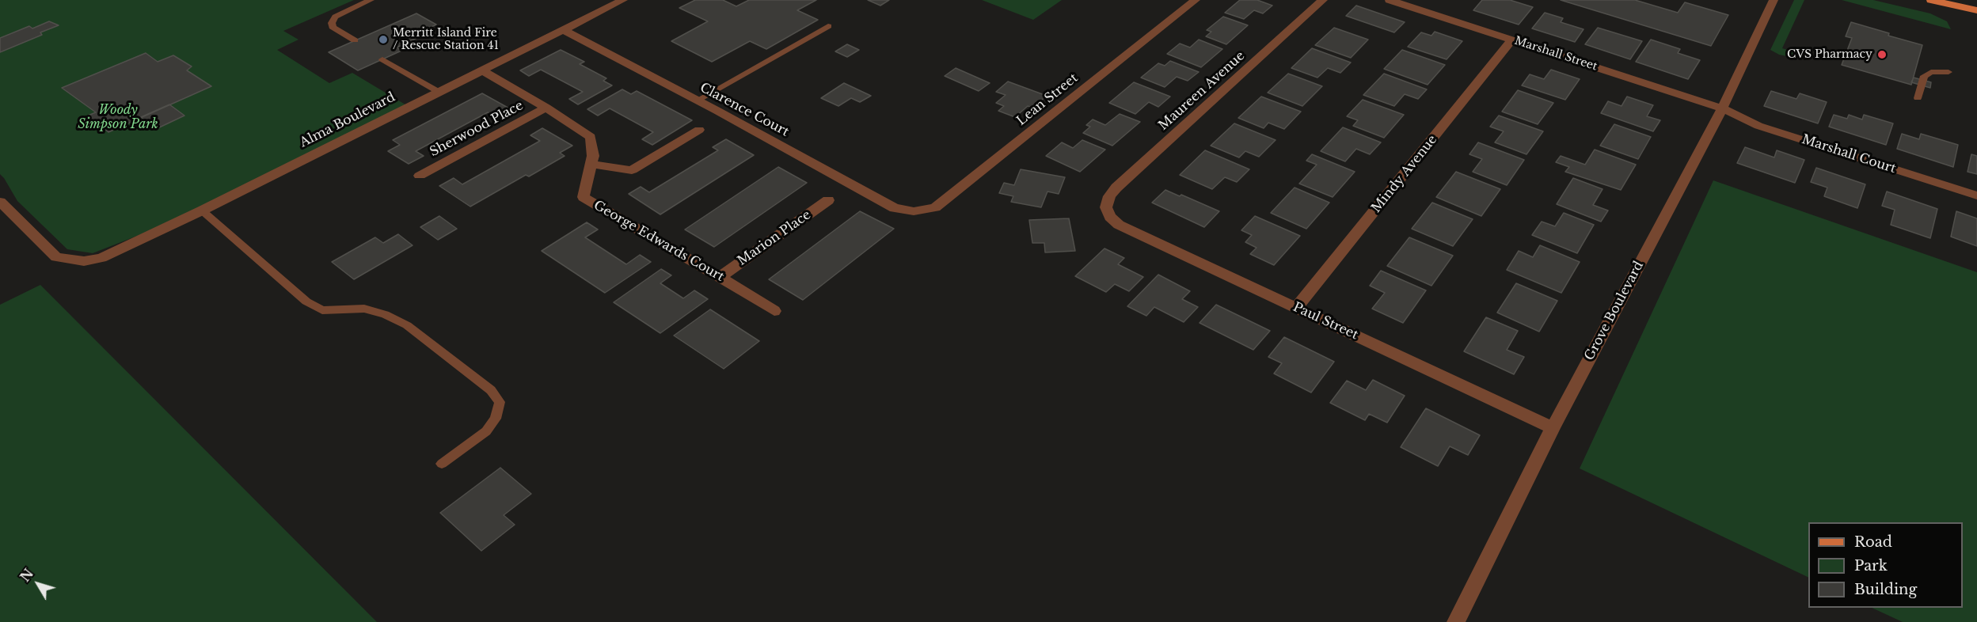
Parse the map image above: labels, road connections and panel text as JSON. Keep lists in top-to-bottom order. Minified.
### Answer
{"streets":{"street":["Marshall Street","Maureen Avenue","Lean Street","Clarence Court","Alma Boulevard","Sherwood Place","Marshall Court","Mindy Avenue","Marion Place","George Edwards Court","Grove Boulevard","Paul Street"]},"crossings":[["Marshall Street","Marshall Court"],["Marshall Street","Mindy Avenue"],["Marshall Street","Grove Boulevard"],["Maureen Avenue","Paul Street"],["Lean Street","Clarence Court"],["Clarence Court","Alma Boulevard"],["Alma Boulevard","George Edwards Court"],["Sherwood Place","George Edwards Court"],["Marshall Court","Grove Boulevard"],["Mindy Avenue","Paul Street"],["Marion Place","George Edwards Court"],["Grove Boulevard","Paul Street"]],"parks":["Woody Simpson Park"],"places":["Merritt Island Fire / Rescue Station 41","CVS Pharmacy"],"legend":["Road","Park","Building"],"north":"top left"}
